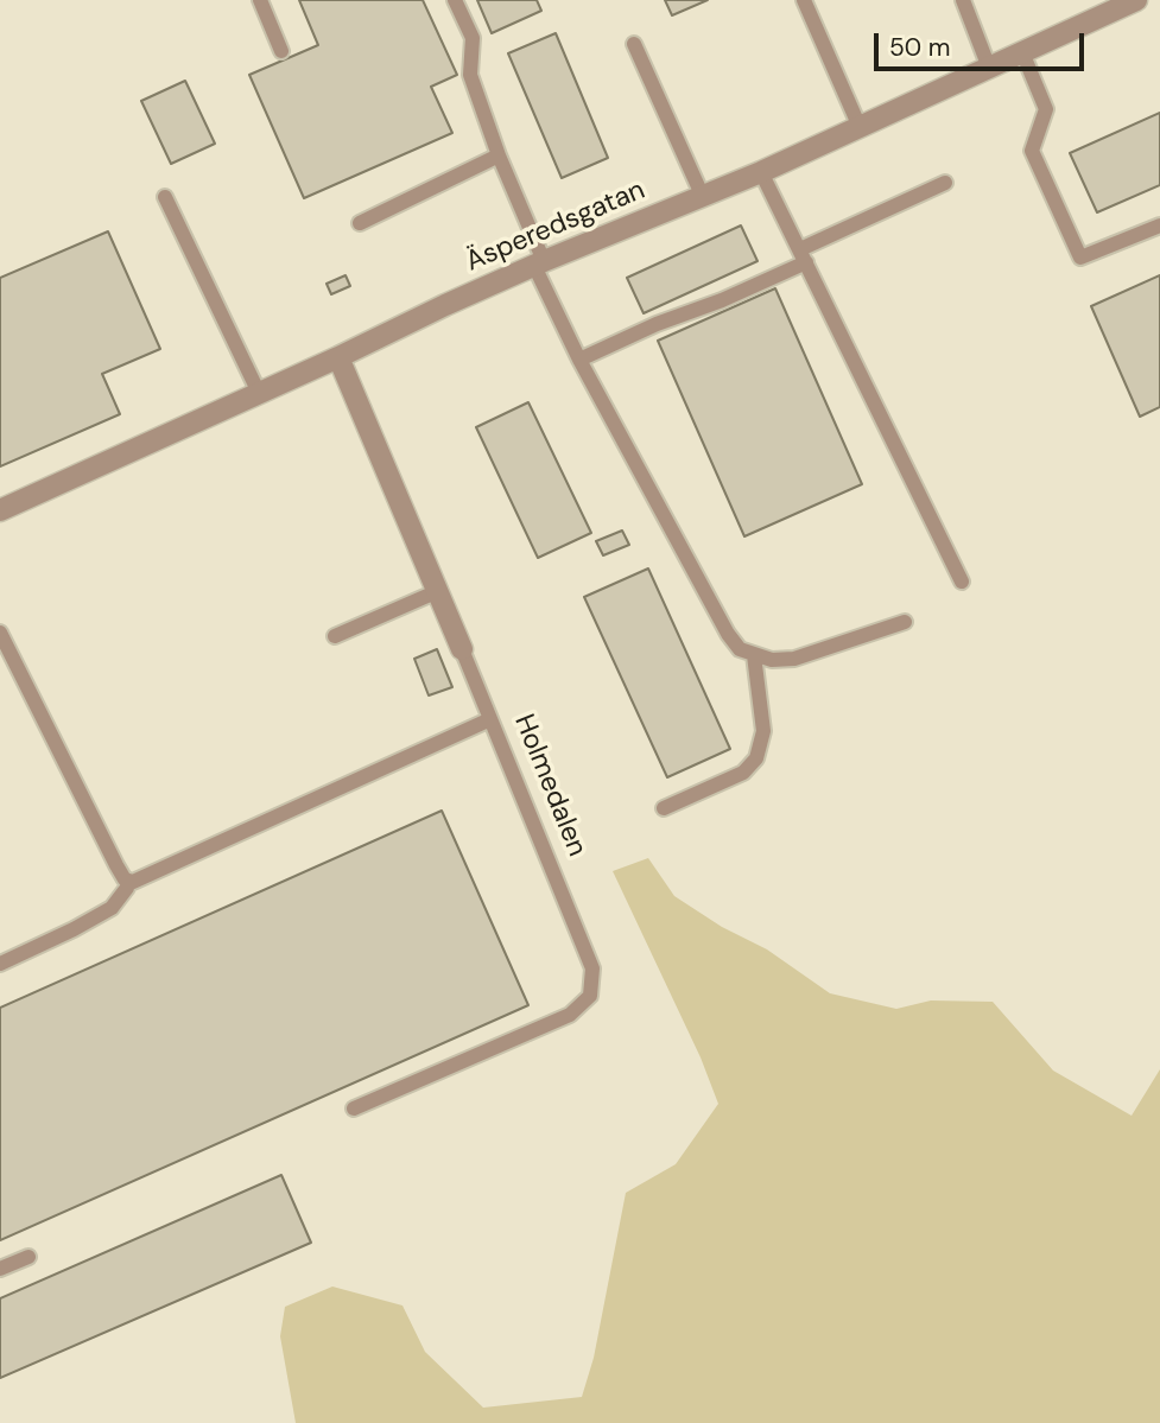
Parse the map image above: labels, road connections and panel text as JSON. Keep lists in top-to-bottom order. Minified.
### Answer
{"streets":{"street":["Äsperedsgatan","Holmedalen"]},"crossings":[["Äsperedsgatan","Holmedalen"]],"scale_bar":"50 m"}
